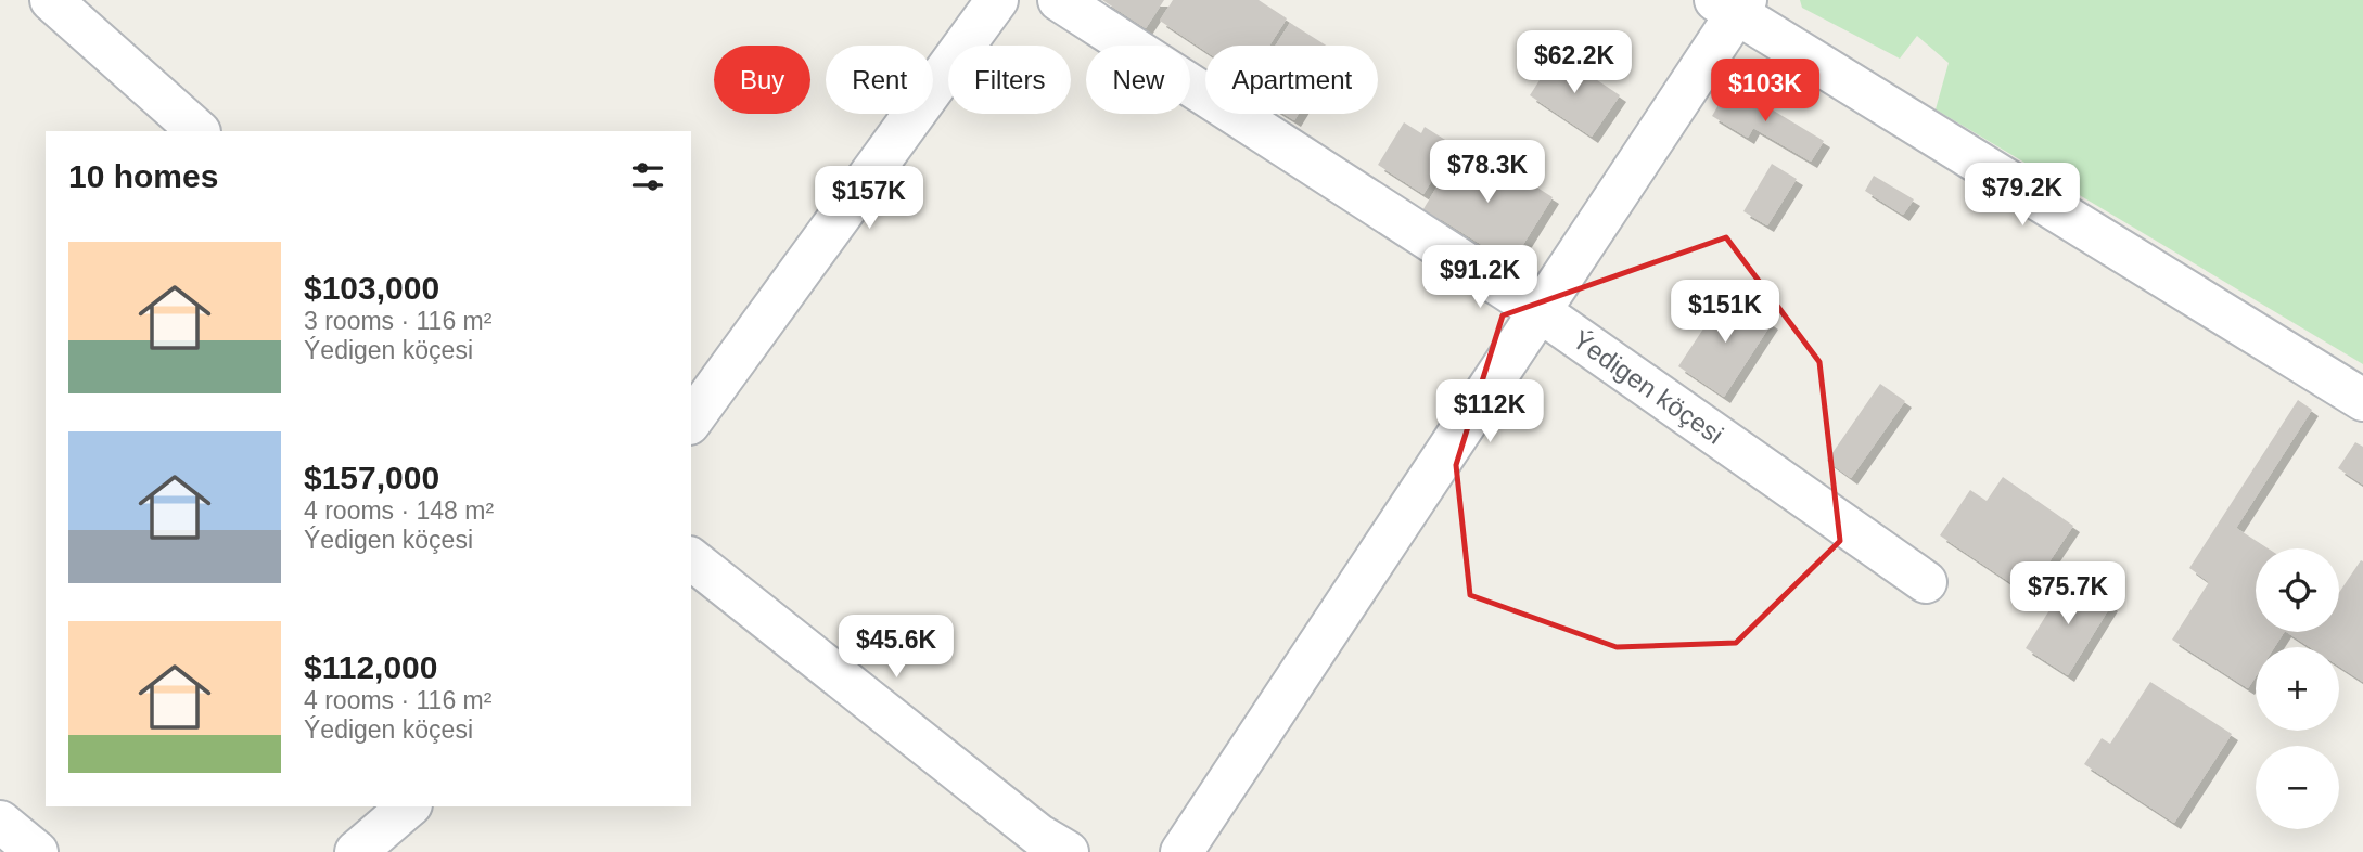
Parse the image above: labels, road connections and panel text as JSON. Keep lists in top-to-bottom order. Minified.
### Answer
{"streets":{"street":["Ýedigen köçesi"]},"page":{"price":["$62.2K","$103K","$78.3K","$79.2K","$157K","$91.2K","$151K","$112K","$75.7K","$45.6K"],"chip":["Buy","Rent","Filters","New","Apartment"],"heading":"10 homes","list":[{"name":"$103,000","note":"3 rooms · 116 m² · Ýedigen köçesi"},{"name":"$157,000","note":"4 rooms · 148 m² · Ýedigen köçesi"},{"name":"$112,000","note":"4 rooms · 116 m² · Ýedigen köçesi"}],"map_buttons":["+","−"]}}
